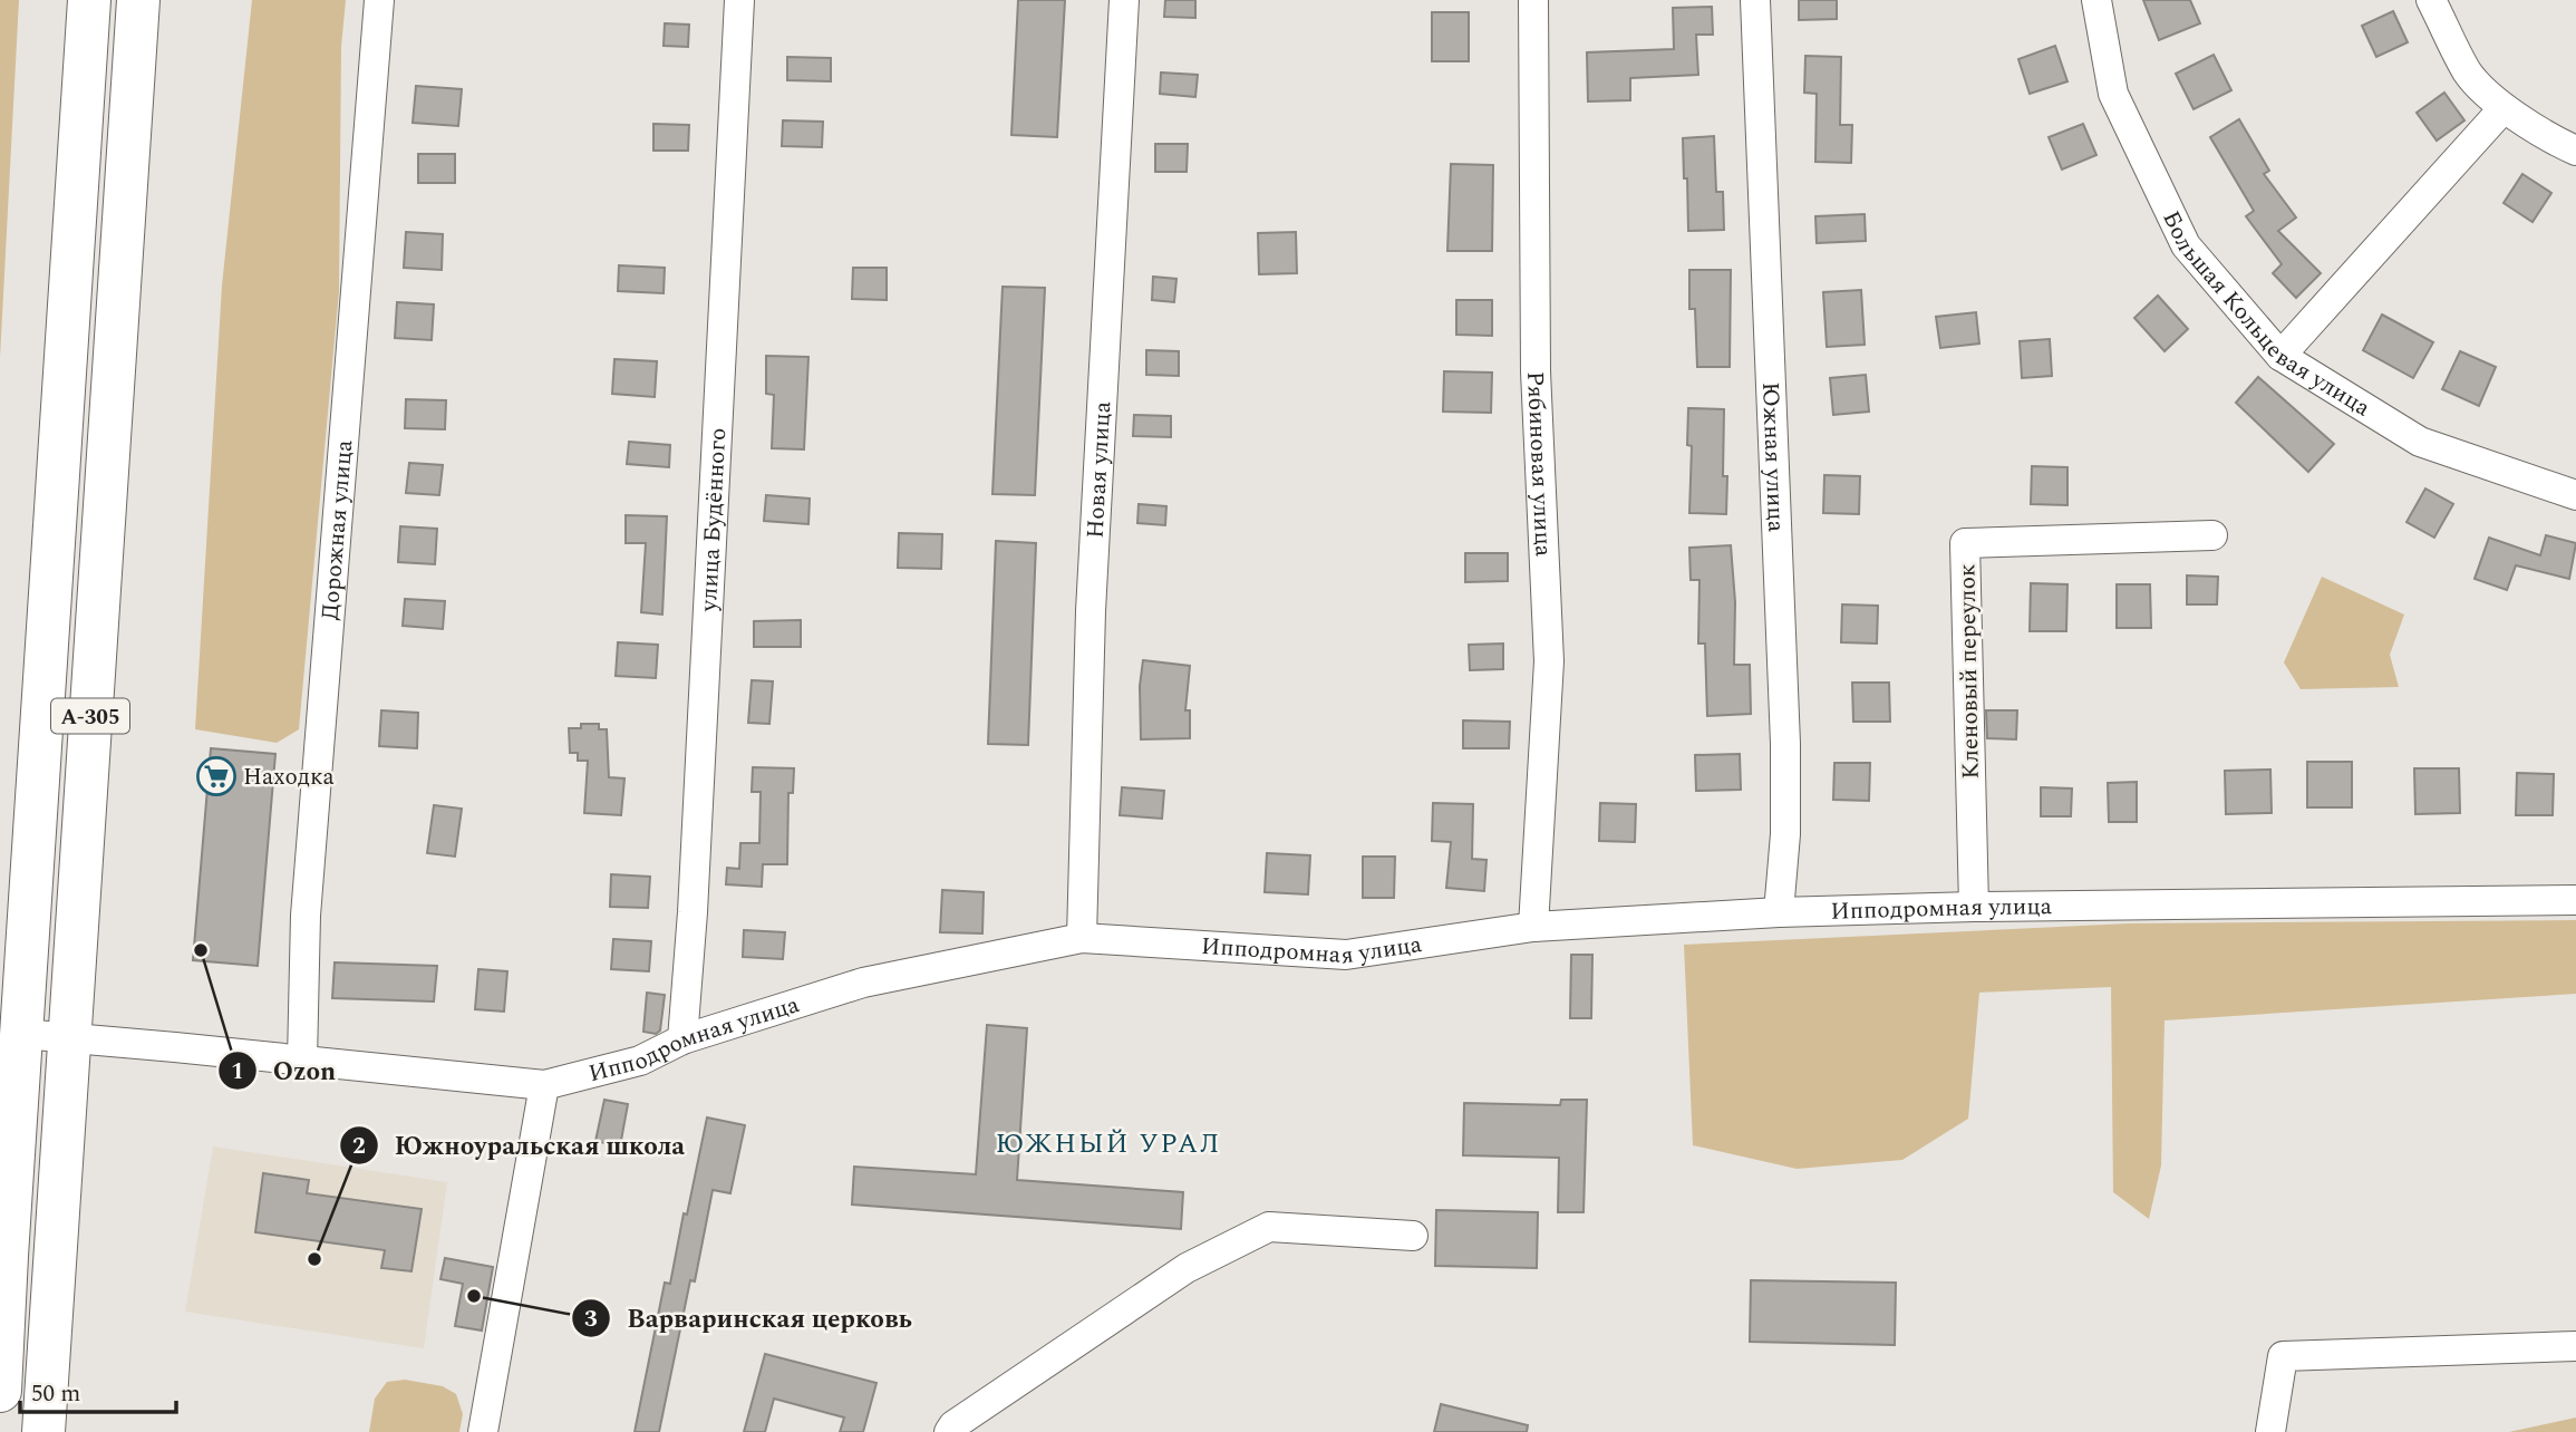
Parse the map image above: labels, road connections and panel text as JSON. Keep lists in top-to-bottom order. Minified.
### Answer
{"streets":{"highway":["А-305"],"street":["Большая Кольцевая улица","Южная улица","Рябиновая улица","Новая улица","улица Будённого","Дорожная улица","Кленовый переулок","Ипподромная улица"]},"crossings":[["Южная улица","Ипподромная улица"],["Рябиновая улица","Ипподромная улица"],["Новая улица","Ипподромная улица"],["улица Будённого","Ипподромная улица"],["Дорожная улица","Ипподромная улица"],["Кленовый переулок","Ипподромная улица"],["А-305","Ипподромная улица"]],"districts":["ЮЖНЫЙ УРАЛ"],"places":{"supermarket":["Находка"],"other":["Ozon","Южноуральская школа","Варваринская церковь"]},"scale_bar":"50 m"}
